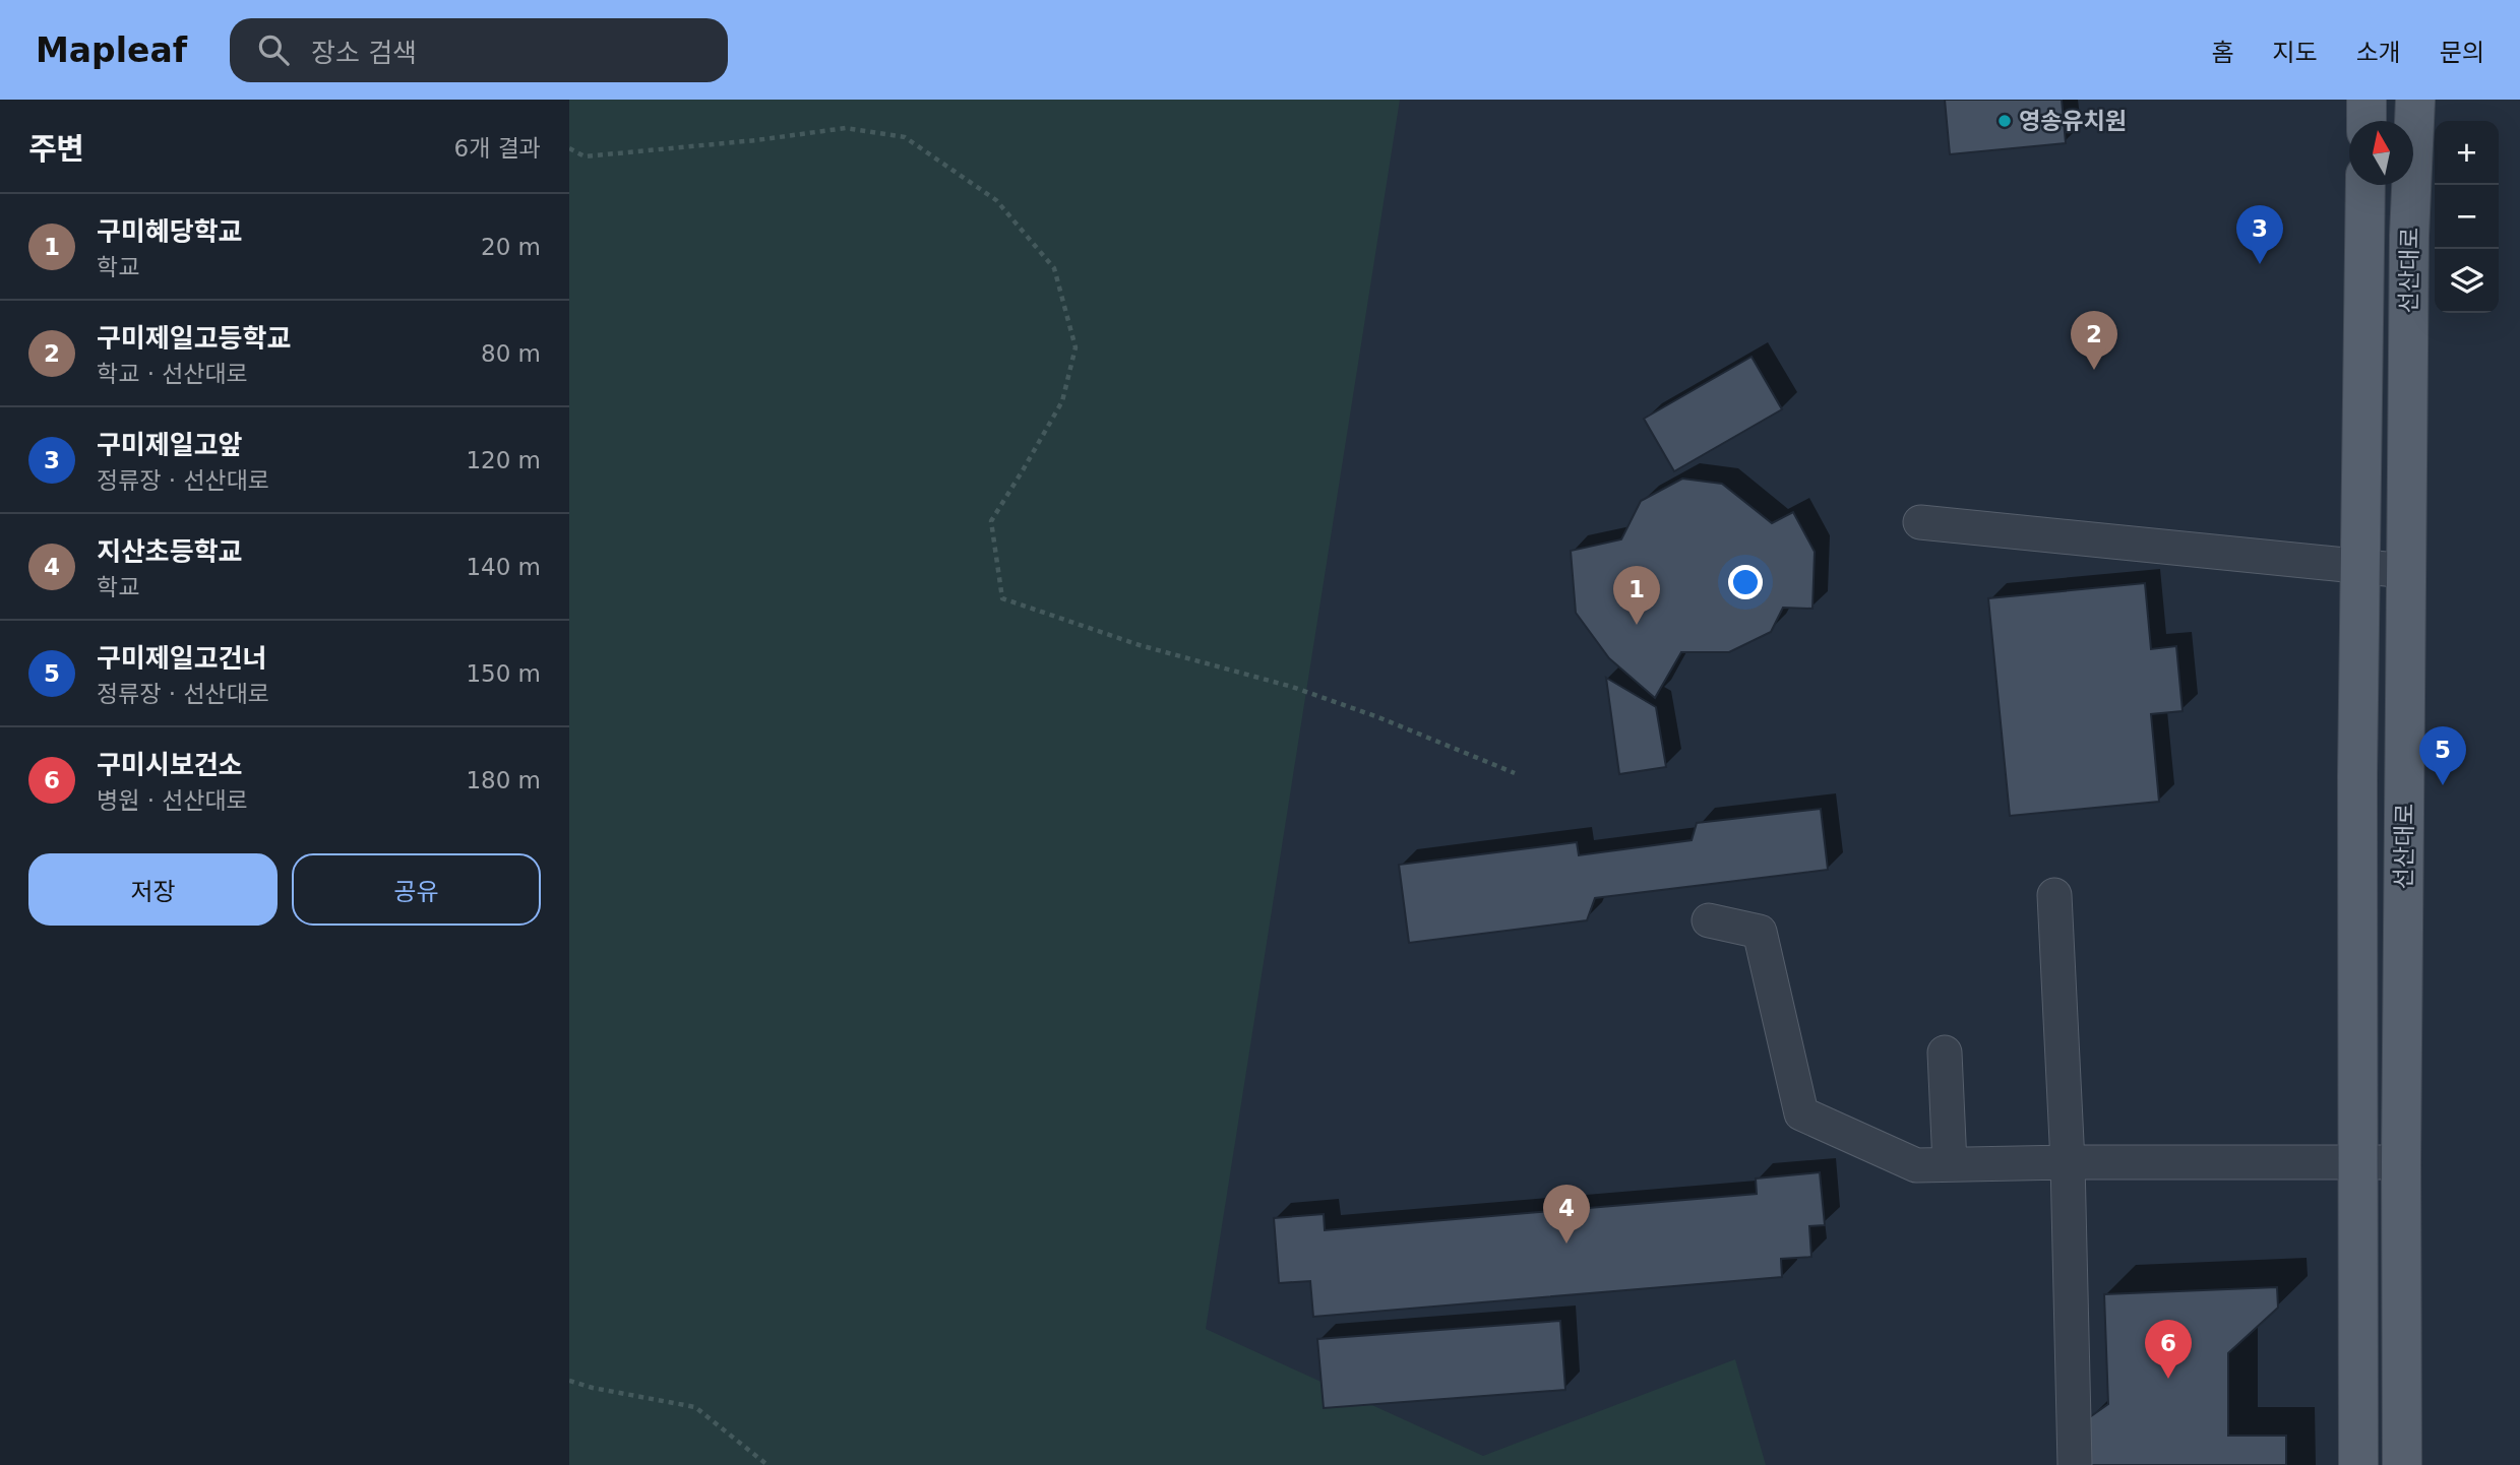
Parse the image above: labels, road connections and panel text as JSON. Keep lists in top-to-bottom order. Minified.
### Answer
{"streets":{"main road":["선산대로"]},"places":["영송유치원"],"north":"top","page":{"header":"Mapleaf","search":"장소 검색","nav":["홈","지도","소개","문의"],"heading":["주변","6개 결과"],"map_buttons":["+","−"],"list":[{"mark":"1","name":"구미혜당학교","note":"학교","value":"20 m"},{"mark":"2","name":"구미제일고등학교","note":"학교 · 선산대로","value":"80 m"},{"mark":"3","name":"구미제일고앞","note":"정류장 · 선산대로","value":"120 m"},{"mark":"4","name":"지산초등학교","note":"학교","value":"140 m"},{"mark":"5","name":"구미제일고건너","note":"정류장 · 선산대로","value":"150 m"},{"mark":"6","name":"구미시보건소","note":"병원 · 선산대로","value":"180 m"}],"pins":["3","2","1","5","4","6"],"buttons":["저장","공유"]}}
